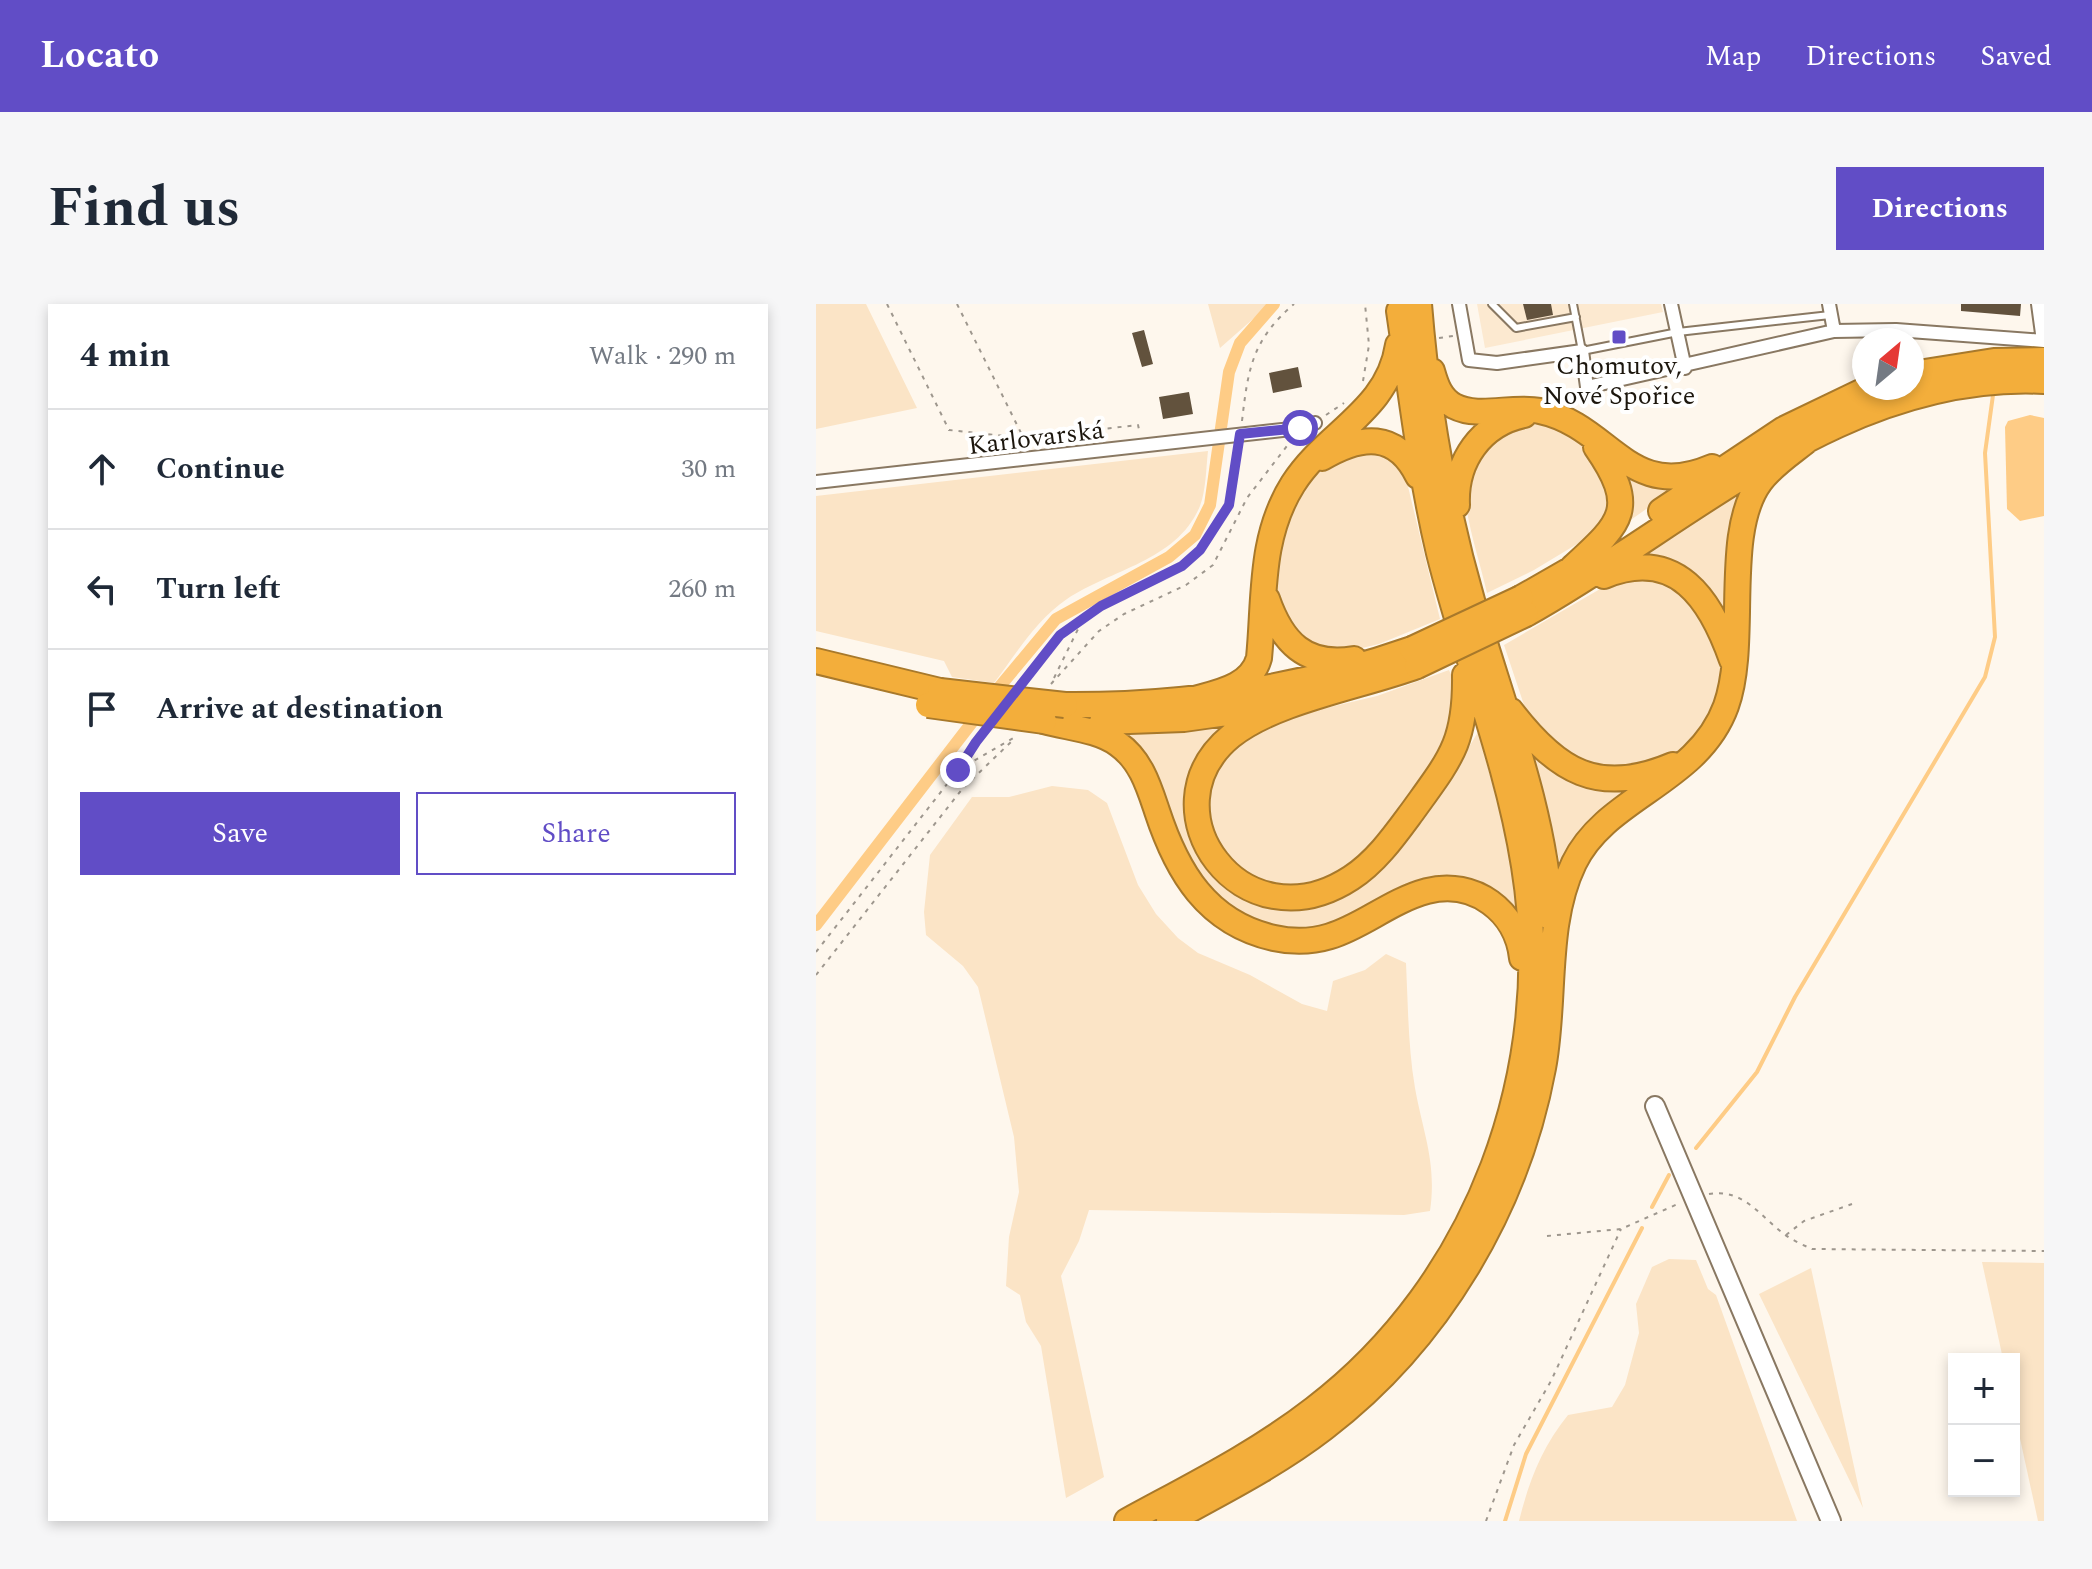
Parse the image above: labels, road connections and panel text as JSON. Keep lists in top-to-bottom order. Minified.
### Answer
{"streets":{"street":["Karlovarská"]},"places":{"transit":["Chomutov, Nové Spořice"]},"north":"top right","page":{"header":"Locato","nav":["Map","Directions","Saved"],"title":"Find us","buttons":["Directions",["Save","Share"]],"heading":["4 min","Walk · 290 m"],"list":[["Continue","30 m"],["Turn left","260 m"],"Arrive at destination"],"map_buttons":["+","−"]}}
